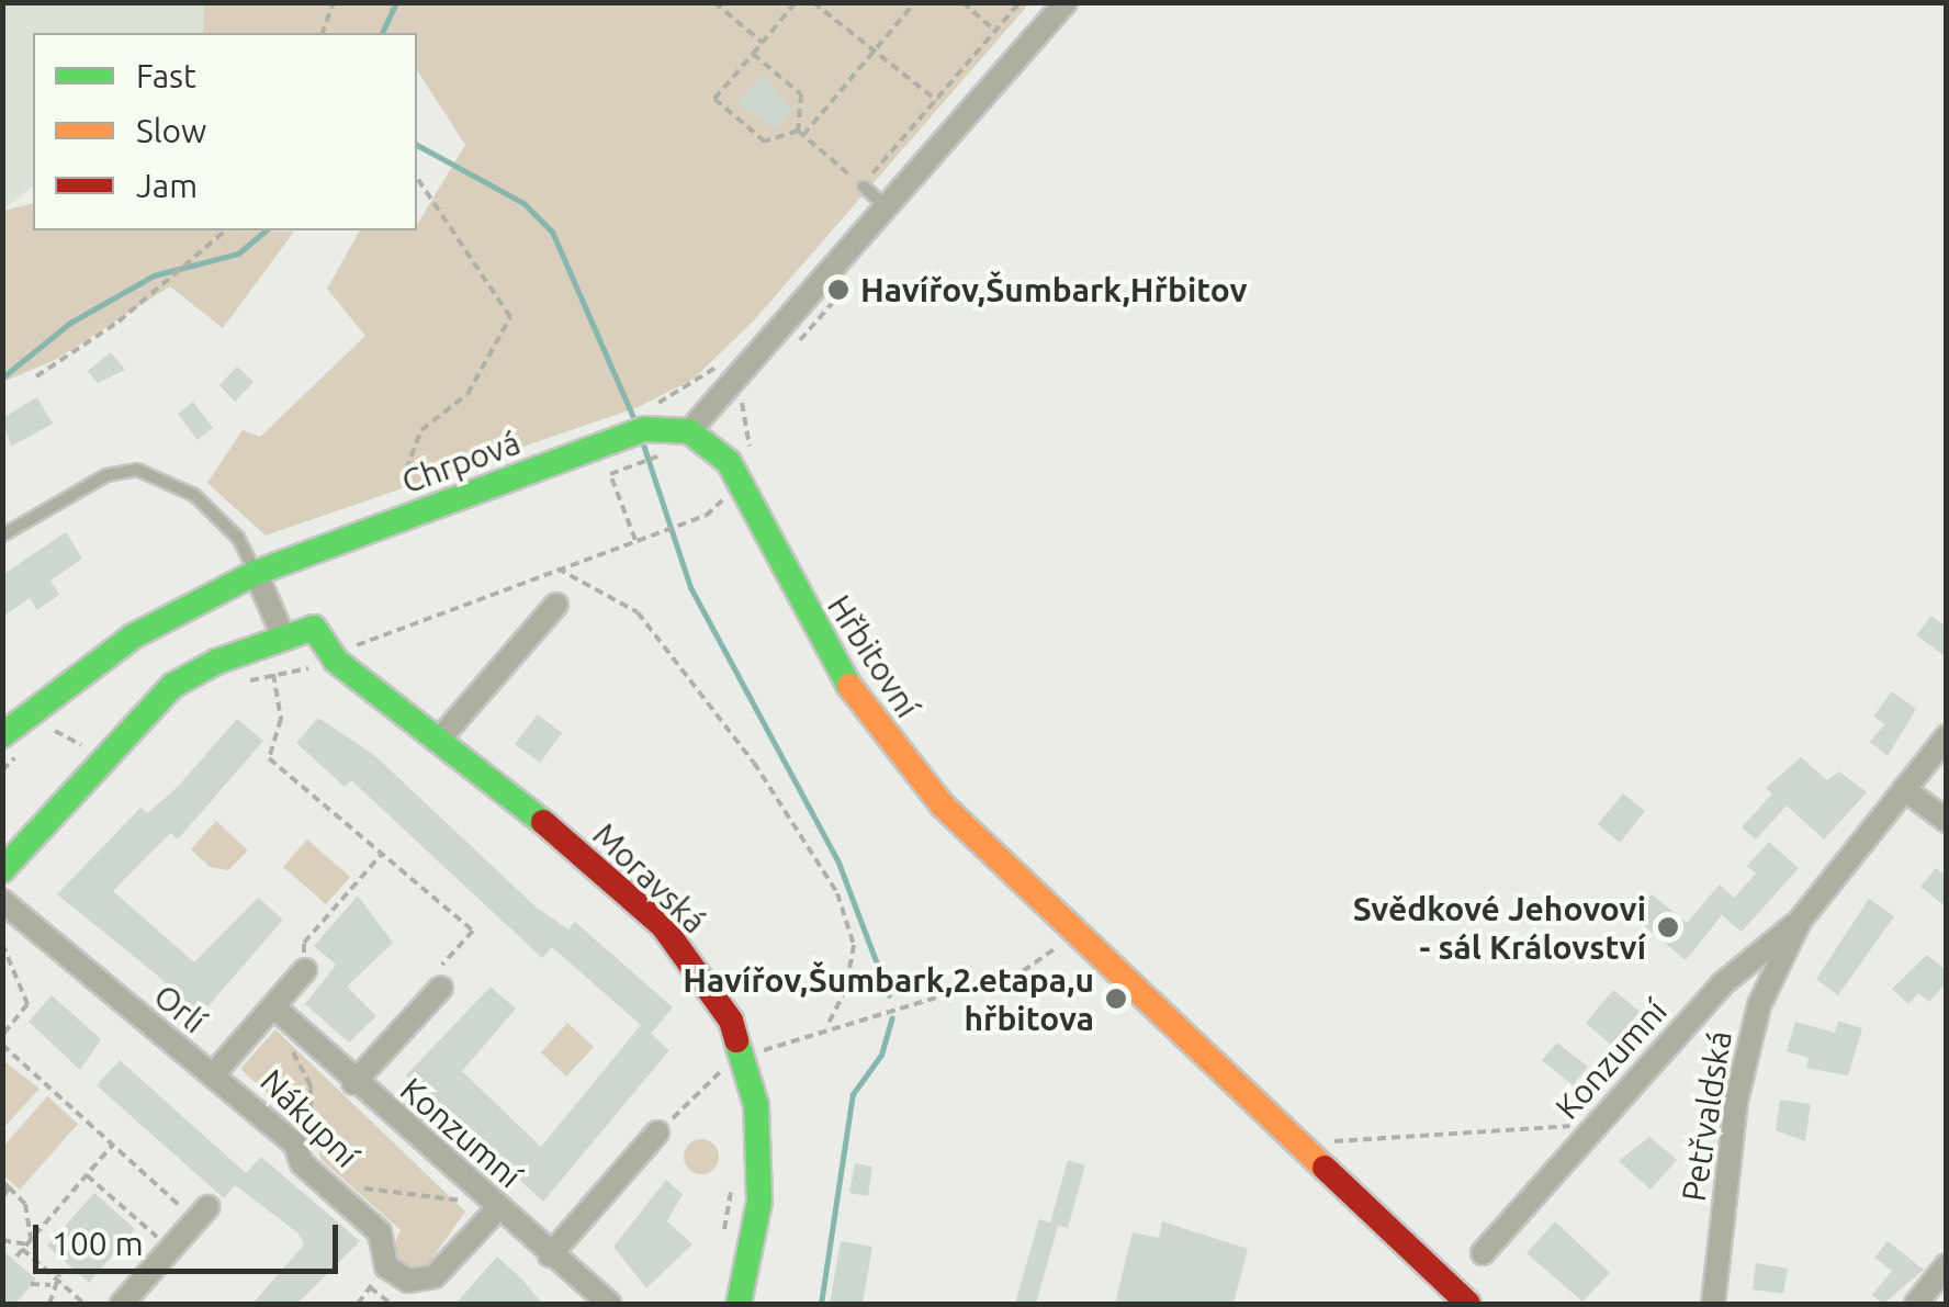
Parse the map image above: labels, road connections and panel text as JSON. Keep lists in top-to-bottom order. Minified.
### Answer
{"streets":{"street":["Chrpová","Hřbitovní","Moravská","Orlí","Konzumní","Petřvaldská","Nákupní"]},"crossings":[["Chrpová","Hřbitovní"],["Orlí","Konzumní"],["Orlí","Nákupní"],["Konzumní","Petřvaldská"]],"places":["Havířov,Šumbark,Hřbitov","Svědkové Jehovovi - sál Království","Havířov,Šumbark,2.etapa,u hřbitova"],"legend":["Fast","Slow","Jam"],"scale_bar":"100 m"}
